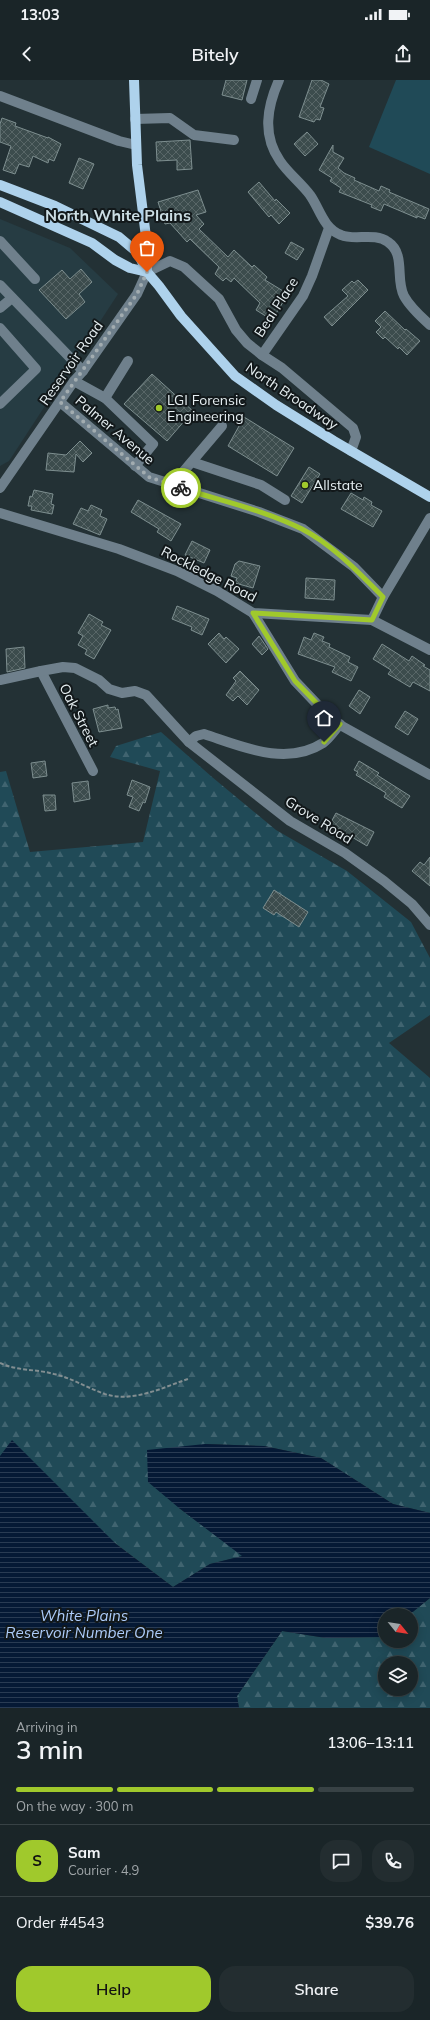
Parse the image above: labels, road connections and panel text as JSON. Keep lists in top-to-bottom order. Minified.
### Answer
{"streets":{"main road":["North Broadway"],"street":["Beal Place","Reservoir Road","Palmer Avenue","Rockledge Road","Oak Street","Grove Road"]},"crossings":[["Reservoir Road","North Broadway"],["Reservoir Road","Palmer Avenue"],["Oak Street","Grove Road"]],"districts":["North White Plains"],"water":["White Plains Reservoir Number One"],"places":["LGI Forensic Engineering","Allstate"],"north":"bottom right","page":{"status":"13:03","header":"Bitely","heading":["3 min","Arriving in","13:06–13:11"],"panel":["Sam","Courier · 4.9","Order #4543","$39.76"],"bar":"On the way · 300 m","round":"S","buttons":["Help","Share"]}}
